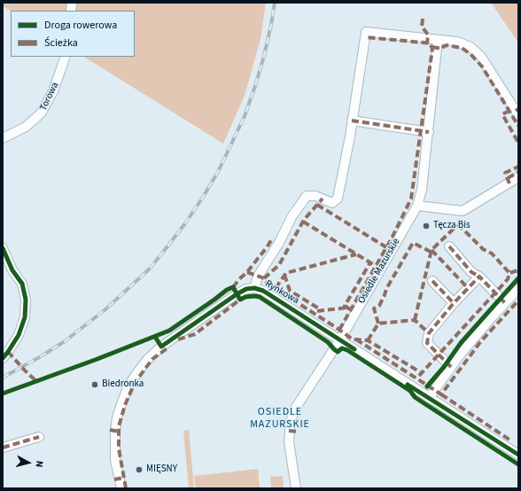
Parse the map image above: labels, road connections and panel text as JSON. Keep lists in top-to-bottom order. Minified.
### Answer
{"streets":{"street":["Torowa","Osiedle Mazurskie","Rynkowa"]},"crossings":[["Osiedle Mazurskie","Rynkowa"]],"districts":["OSIEDLE MAZURSKIE"],"places":["Tęcza Bis","Biedronka","MIĘSNY"],"legend":["Droga rowerowa","Ścieżka"],"north":"right"}
